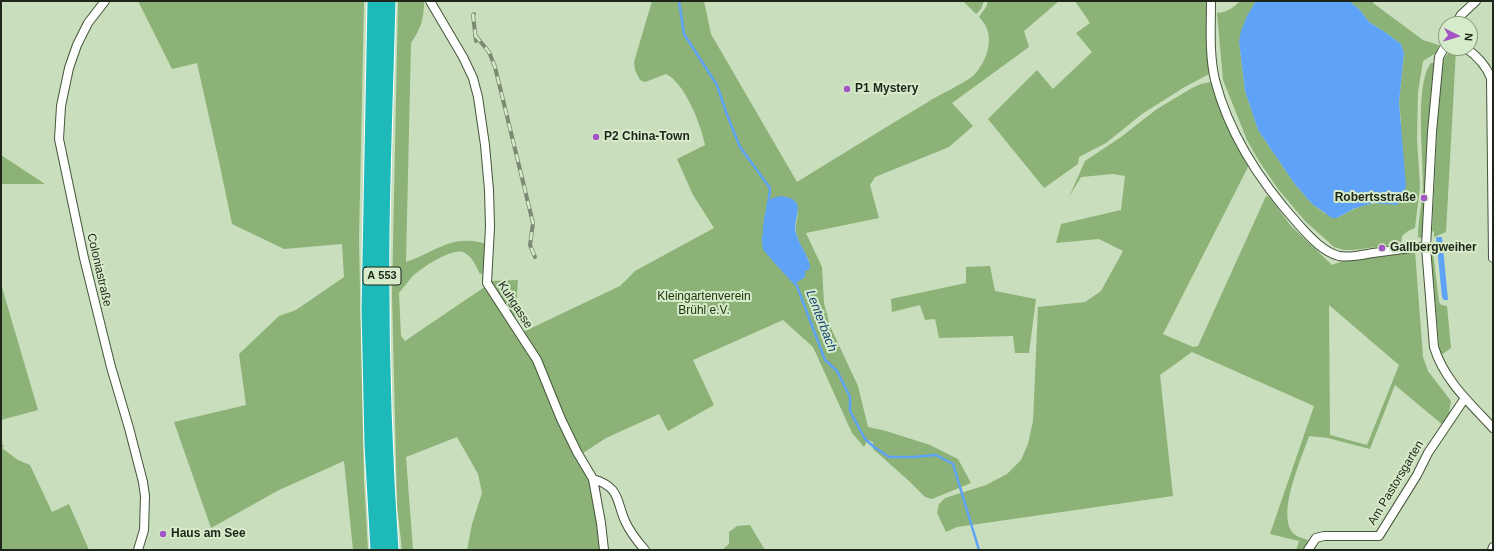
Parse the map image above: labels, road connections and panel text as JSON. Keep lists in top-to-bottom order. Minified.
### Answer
{"streets":{"highway":["A 553"],"street":["Coloniastraße","Kuhgasse","Am Pastorsgarten"]},"water":["Lenterbach"],"parks":["Kleingartenverein Brühl e.V."],"places":["P1 Mystery","P2 China-Town","Robertsstraße","Gallbergweiher","Haus am See"],"north":"right"}
